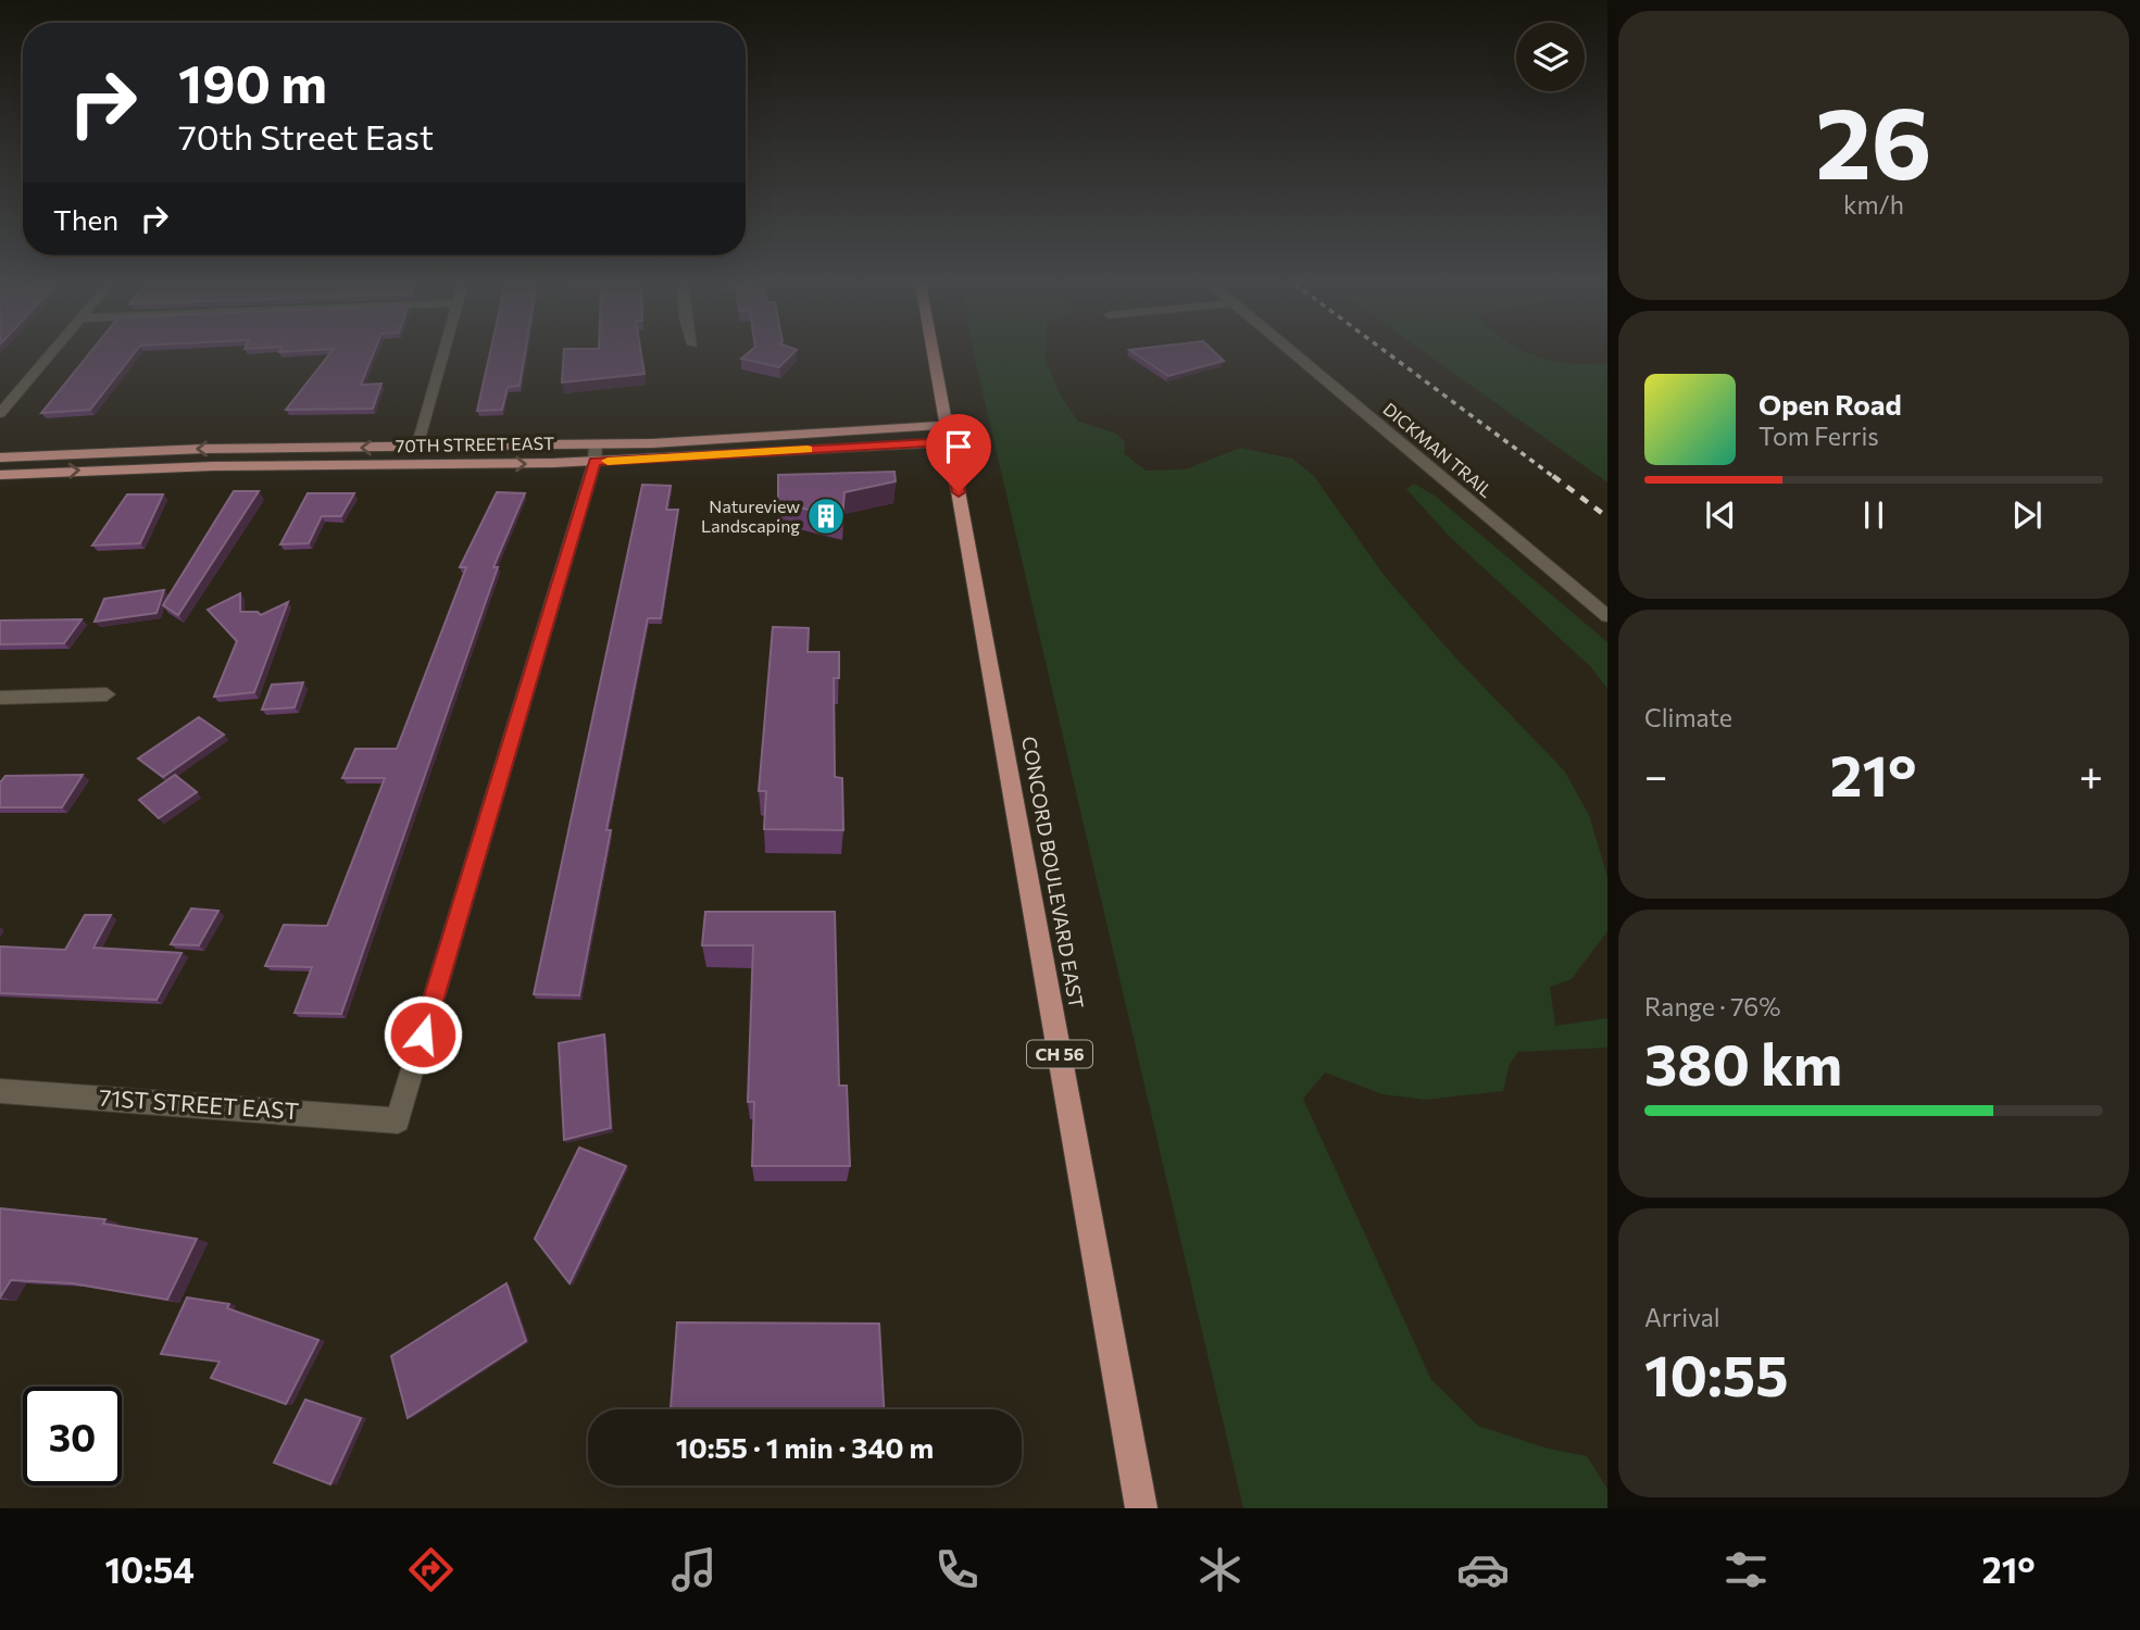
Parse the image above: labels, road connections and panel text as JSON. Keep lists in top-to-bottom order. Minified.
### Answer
{"streets":{"main road":["70TH STREET EAST","CONCORD BOULEVARD EAST","CH 56"],"street":["DICKMAN TRAIL","71ST STREET EAST"]},"crossings":[["70TH STREET EAST","CONCORD BOULEVARD EAST"],["70TH STREET EAST","CH 56"],["70TH STREET EAST","71ST STREET EAST"],["CONCORD BOULEVARD EAST","CH 56"]],"places":{"building":["Natureview Landscaping"]},"page":{"tile":[["26","km/h"],"Climate",["Range · 76%","380 km"],["Arrival","10:55"]],"turn":["190 m","70th Street East"],"then":"Then","song":["Open Road","Tom Ferris"],"heat":["−","21°","+"],"limit":"30","trip":"10:55 · 1 min · 340 m","tabs":["10:54","21°"]}}
